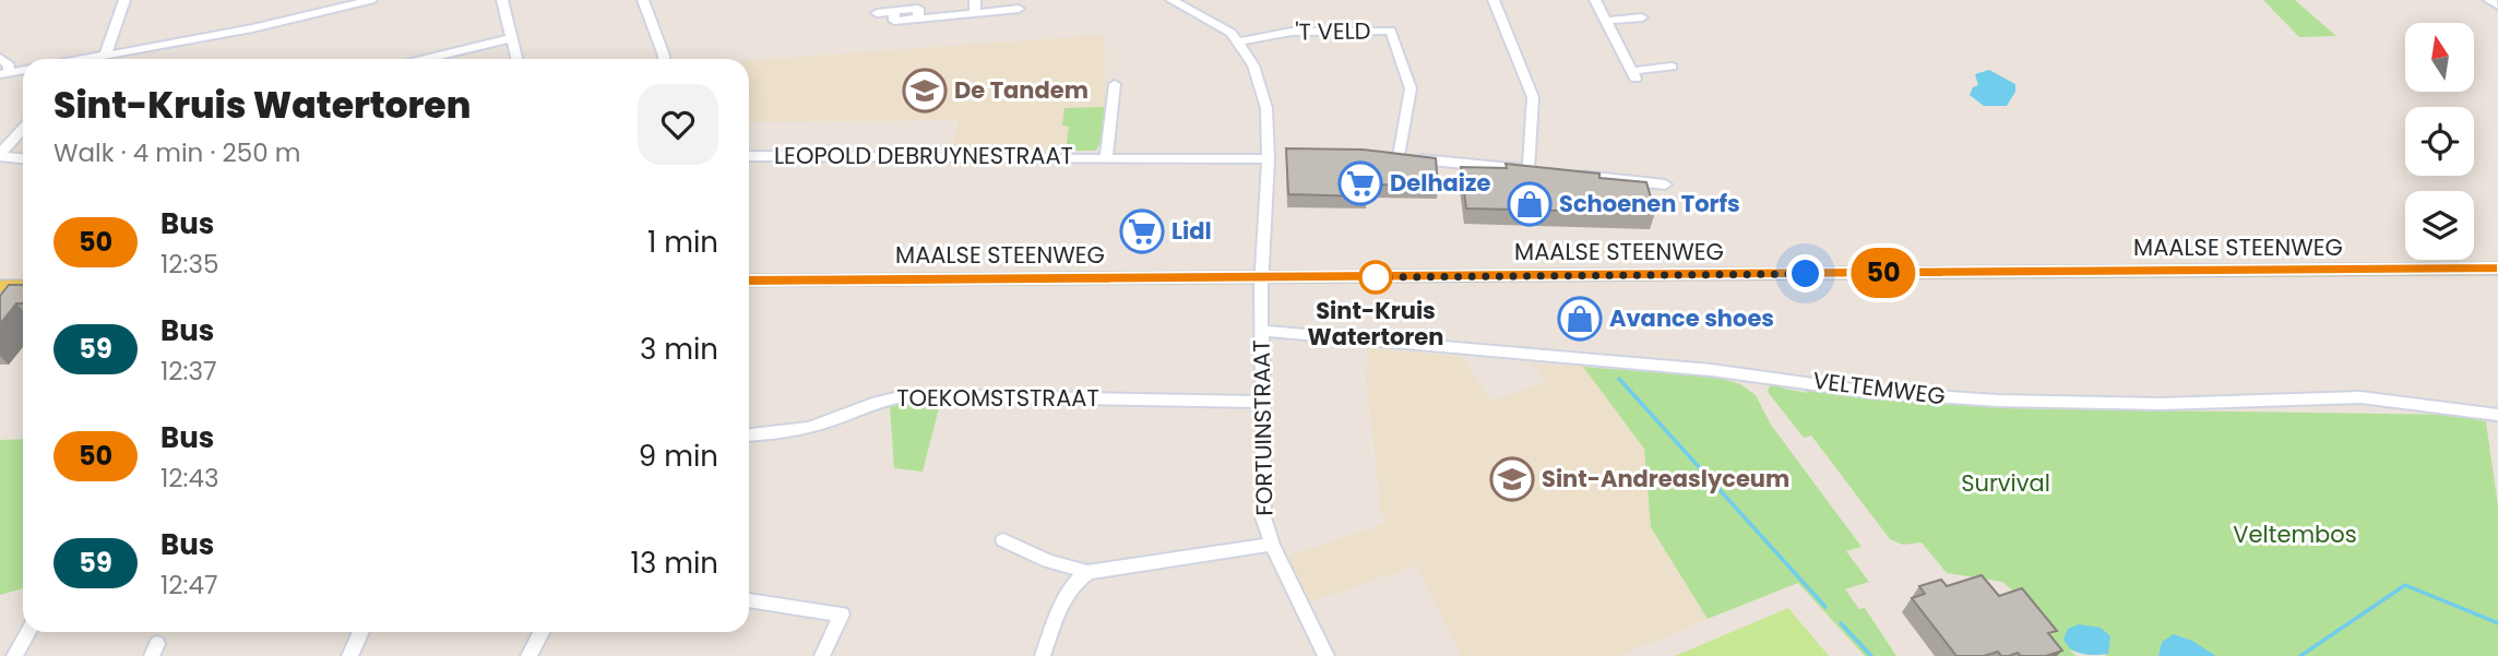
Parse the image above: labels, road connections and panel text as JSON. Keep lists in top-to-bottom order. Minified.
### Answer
{"streets":{"main road":["MAALSE STEENWEG"],"street":["'T VELD","LEOPOLD DEBRUYNESTRAAT","VELTEMWEG","TOEKOMSTSTRAAT","FORTUINSTRAAT"]},"crossings":[["'T VELD","FORTUINSTRAAT"],["LEOPOLD DEBRUYNESTRAAT","FORTUINSTRAAT"],["MAALSE STEENWEG","FORTUINSTRAAT"],["VELTEMWEG","FORTUINSTRAAT"],["TOEKOMSTSTRAAT","FORTUINSTRAAT"]],"parks":["Survival","Veltembos"],"places":{"school or university":["De Tandem","Sint-Andreaslyceum"],"supermarket":["Delhaize","Lidl"],"shop":["Schoenen Torfs","Avance shoes"],"other":["Sint-Kruis Watertoren"]},"lines":["bus line 50"],"north":"top","page":{"on_map":"50","heading":["Sint-Kruis Watertoren","Walk · 4 min · 250 m"],"list":[{"mark":"50","name":"Bus","note":"12:35","value":"1 min"},{"mark":"59","name":"Bus","note":"12:37","value":"3 min"},{"mark":"50","name":"Bus","note":"12:43","value":"9 min"},{"mark":"59","name":"Bus","note":"12:47","value":"13 min"}]}}
